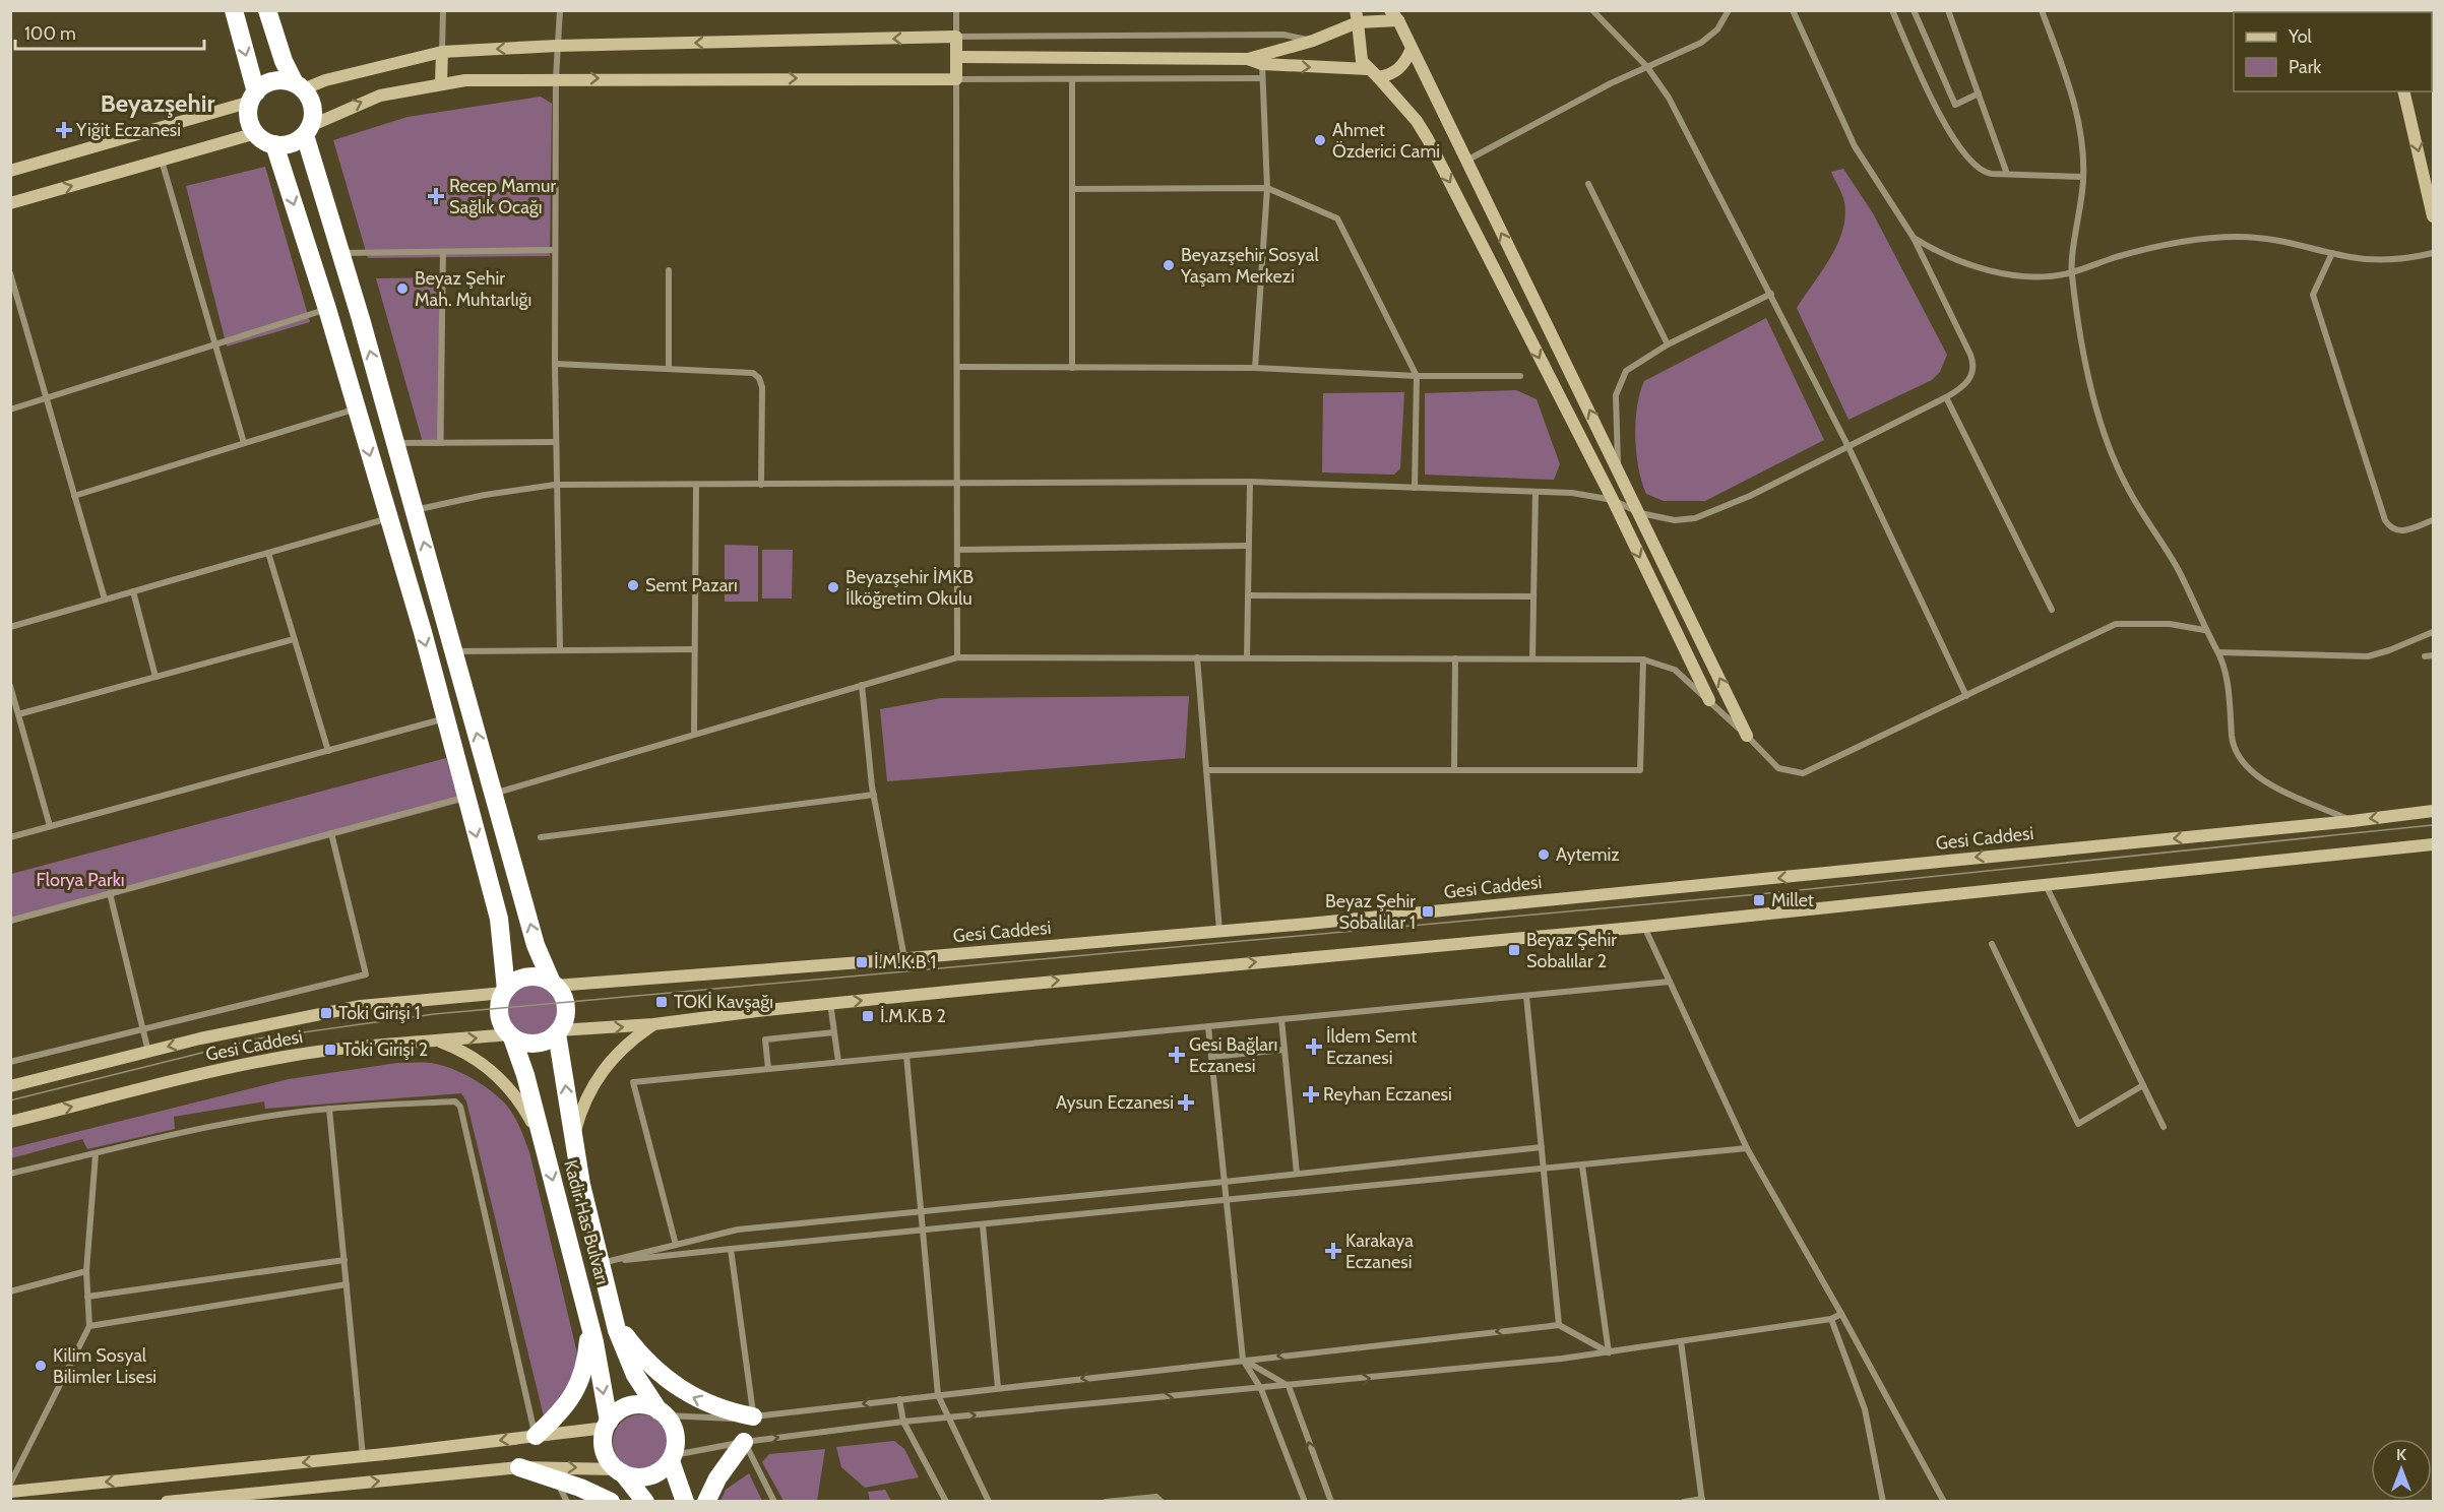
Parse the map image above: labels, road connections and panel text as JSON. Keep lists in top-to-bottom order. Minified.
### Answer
{"streets":{"highway":["Kadir Has Bulvarı"],"main road":["Gesi Caddesi"]},"crossings":[["Gesi Caddesi","Kadir Has Bulvarı"]],"districts":["Beyazşehir"],"parks":["Florya Parkı"],"places":{"health":["Yiğit Eczanesi","Recep Mamur Sağlık Ocağı","İldem Semt Eczanesi","Gesi Bağları Eczanesi","Reyhan Eczanesi","Aysun Eczanesi","Karakaya Eczanesi"],"other":["Ahmet Özderici Cami","Beyazşehir Sosyal Yaşam Merkezi","Beyaz Şehir Mah. Muhtarlığı","Semt Pazarı","Beyazşehir İMKB İlköğretim Okulu","Aytemiz","Kilim Sosyal Bilimler Lisesi"],"transit":["Millet","Beyaz Şehir Sobalılar 1","Beyaz Şehir Sobalılar 2","İ.M.K.B 1","TOKİ Kavşağı","Toki Girişi 1","İ.M.K.B 2","Toki Girişi 2"]},"legend":["Yol","Park"],"scale_bar":"100 m","north":"top"}
